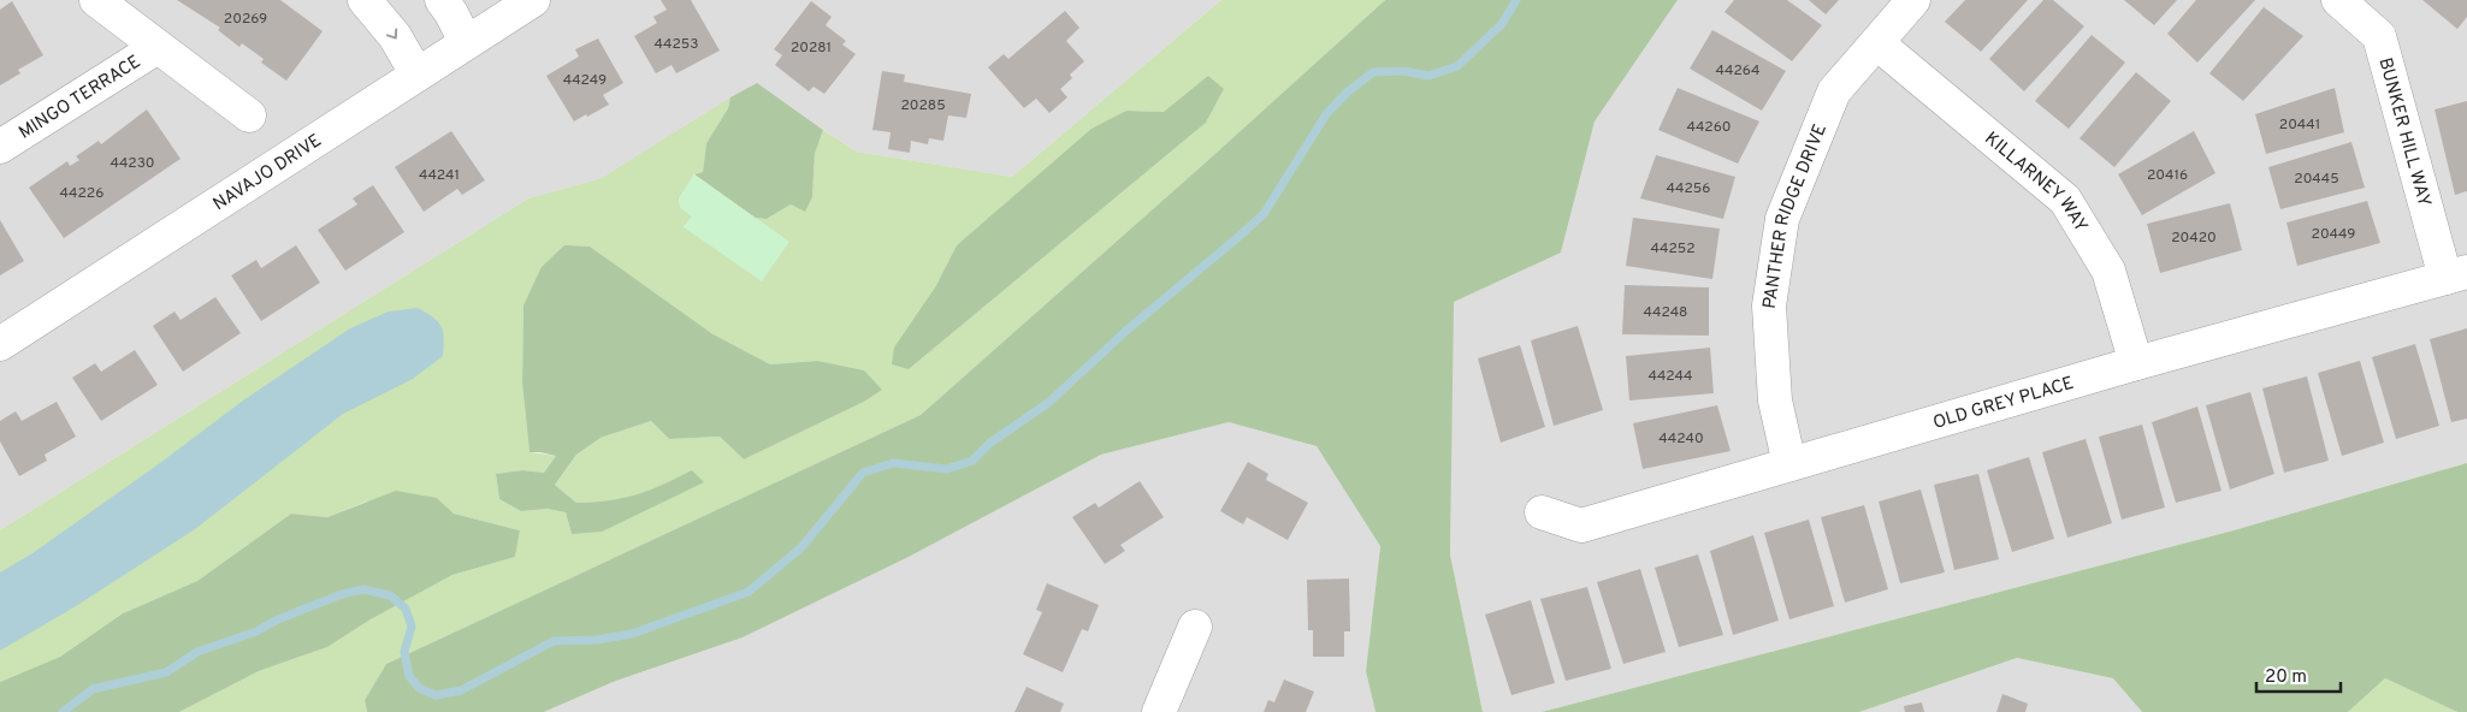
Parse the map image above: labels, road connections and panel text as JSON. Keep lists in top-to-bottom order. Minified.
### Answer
{"streets":{"street":["MINGO TERRACE","BUNKER HILL WAY","NAVAJO DRIVE","KILLARNEY WAY","PANTHER RIDGE DRIVE","OLD GREY PLACE"]},"crossings":[["BUNKER HILL WAY","OLD GREY PLACE"],["KILLARNEY WAY","PANTHER RIDGE DRIVE"],["KILLARNEY WAY","OLD GREY PLACE"],["PANTHER RIDGE DRIVE","OLD GREY PLACE"]],"house_numbers":["20269","44253","20281","44264","44249","20285","20441","44260","44230","44241","20416","20445","44256","44226","20449","20420","44252","44248","44244","44240"],"scale_bar":"20 m"}
